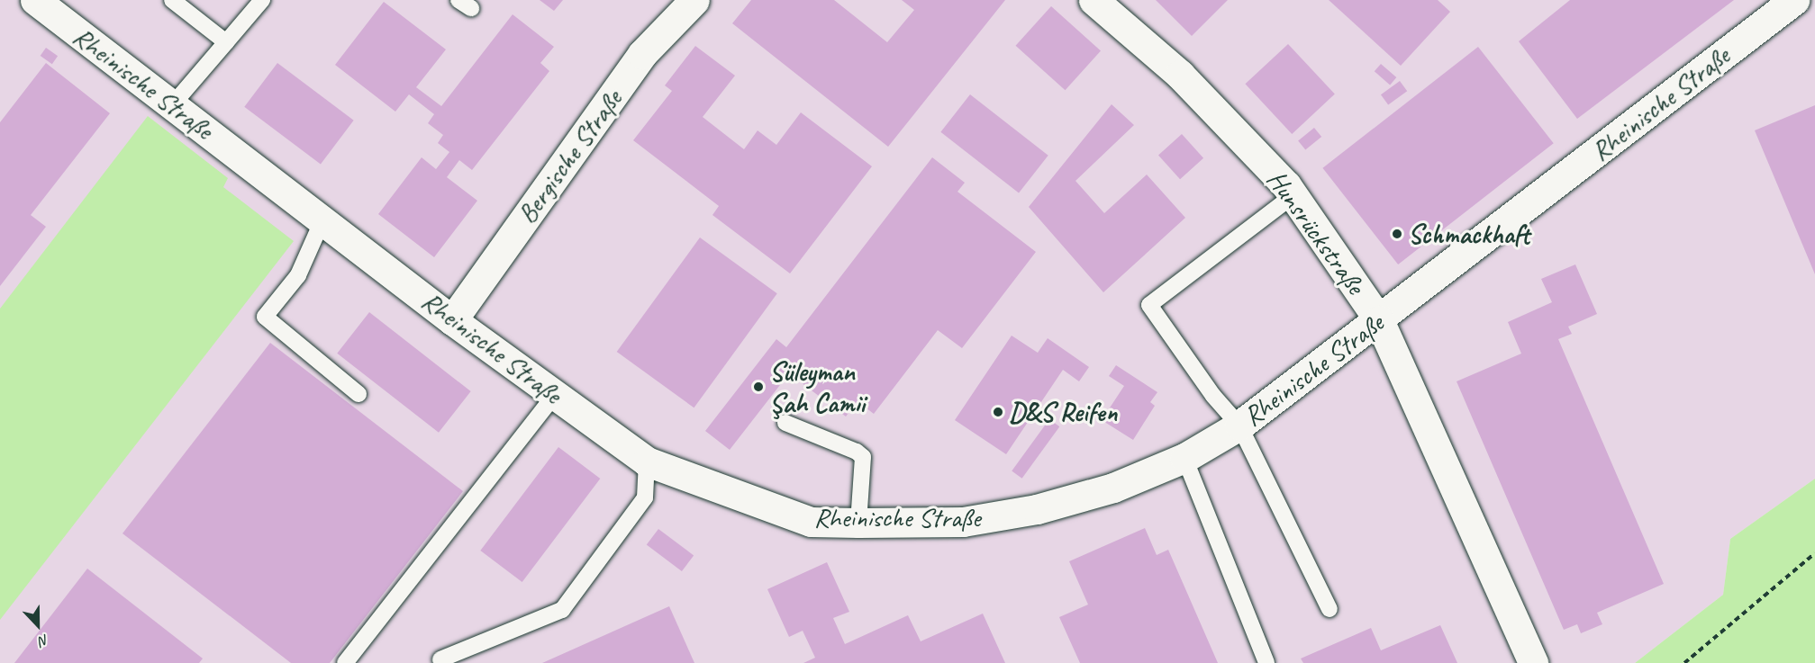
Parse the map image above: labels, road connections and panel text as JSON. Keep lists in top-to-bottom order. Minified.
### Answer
{"streets":{"street":["Rheinische Straße","Bergische Straße","Hunsrückstraße"]},"crossings":[["Rheinische Straße","Bergische Straße"],["Rheinische Straße","Hunsrückstraße"]],"places":["Schmackhaft","Süleyman Şah Camii","D&S Reifen"],"north":"bottom"}
